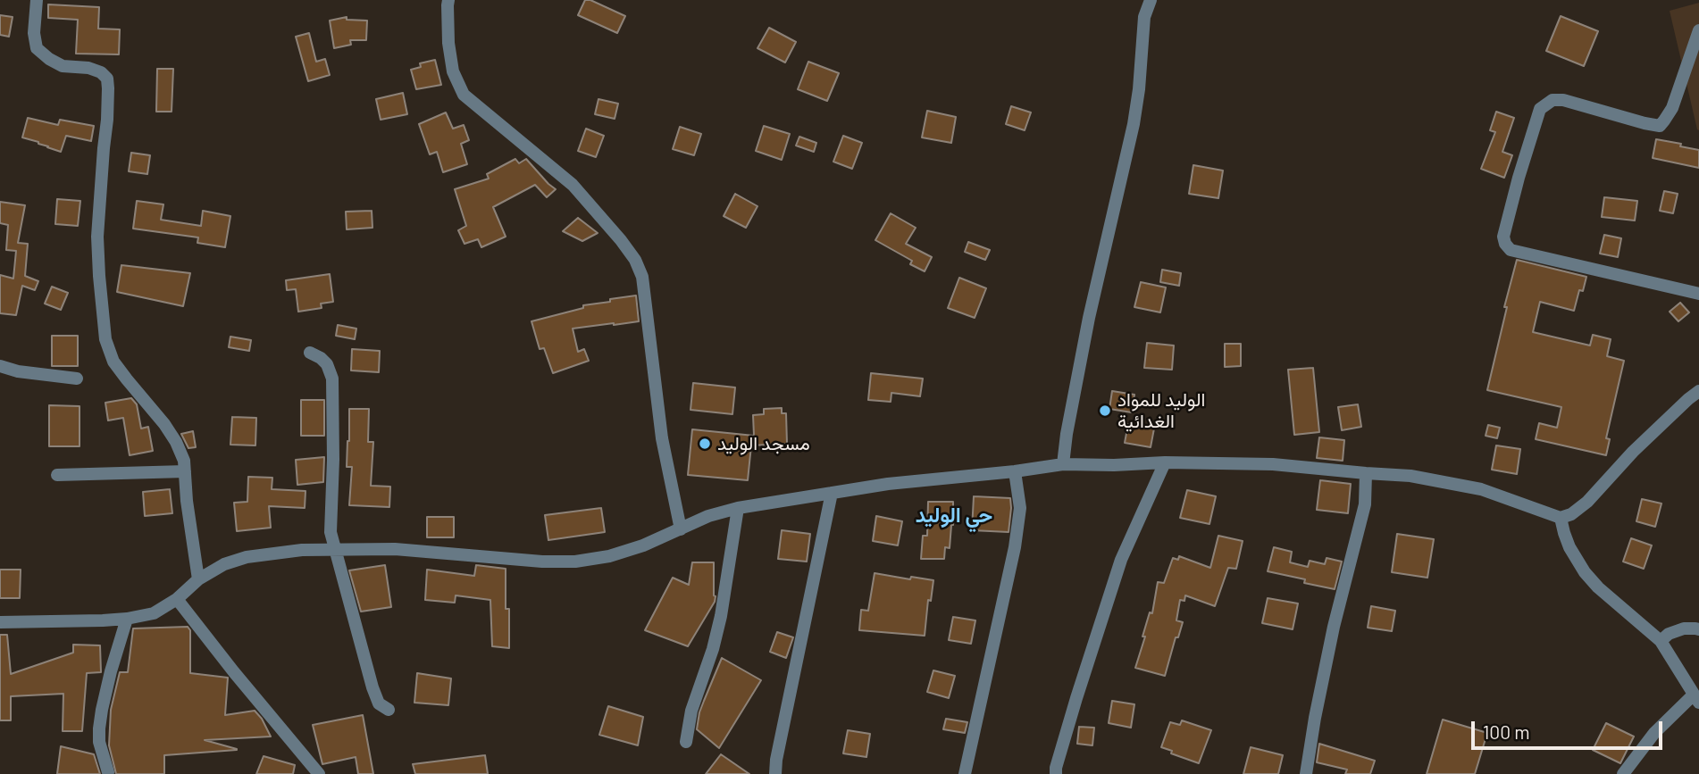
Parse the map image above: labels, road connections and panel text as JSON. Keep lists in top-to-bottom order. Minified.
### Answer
{"districts":["حي الوليد"],"places":["الوليد للمواد الغدائية","مسجد الوليد"],"scale_bar":"100 m"}
